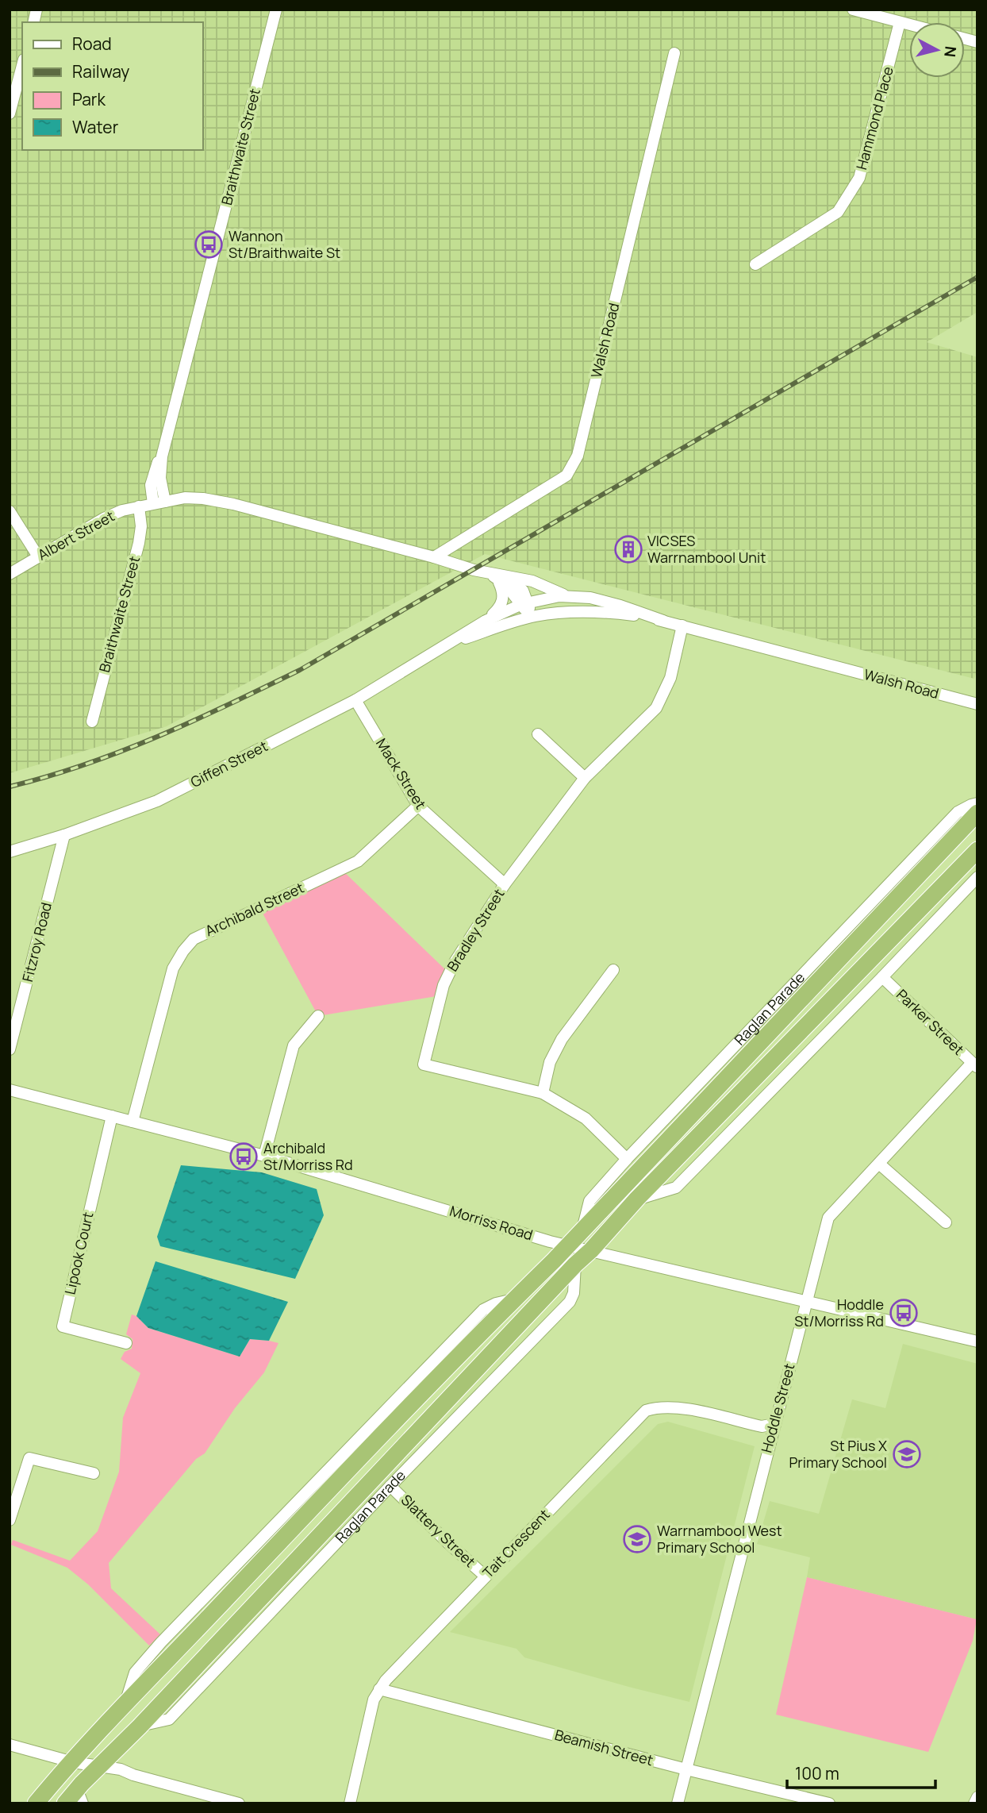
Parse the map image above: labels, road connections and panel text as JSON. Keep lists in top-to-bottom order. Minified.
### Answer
{"streets":{"highway":["Raglan Parade"],"street":["Hammond Place","Braithwaite Street","Walsh Road","Albert Street","Giffen Street","Mack Street","Archibald Street","Bradley Street","Fitzroy Road","Parker Street","Morriss Road","Lipook Court","Hoddle Street","Slattery Street","Tait Crescent","Beamish Street"]},"crossings":[["Braithwaite Street","Walsh Road"],["Braithwaite Street","Albert Street"],["Walsh Road","Albert Street"],["Walsh Road","Giffen Street"],["Walsh Road","Bradley Street"],["Giffen Street","Mack Street"],["Giffen Street","Fitzroy Road"],["Mack Street","Archibald Street"],["Mack Street","Bradley Street"],["Archibald Street","Morriss Road"],["Bradley Street","Raglan Parade"],["Raglan Parade","Morriss Road"],["Raglan Parade","Slattery Street"],["Parker Street","Hoddle Street"],["Morriss Road","Lipook Court"],["Morriss Road","Hoddle Street"],["Hoddle Street","Tait Crescent"],["Hoddle Street","Beamish Street"],["Slattery Street","Tait Crescent"],["Tait Crescent","Beamish Street"]],"places":{"bus stop":["Wannon St/Braithwaite St","Archibald St/Morriss Rd","Hoddle St/Morriss Rd"],"building":["VICSES Warrnambool Unit"],"school or university":["St Pius X Primary School","Warrnambool West Primary School"]},"legend":["Road","Railway","Park","Water"],"scale_bar":"100 m","north":"right"}
